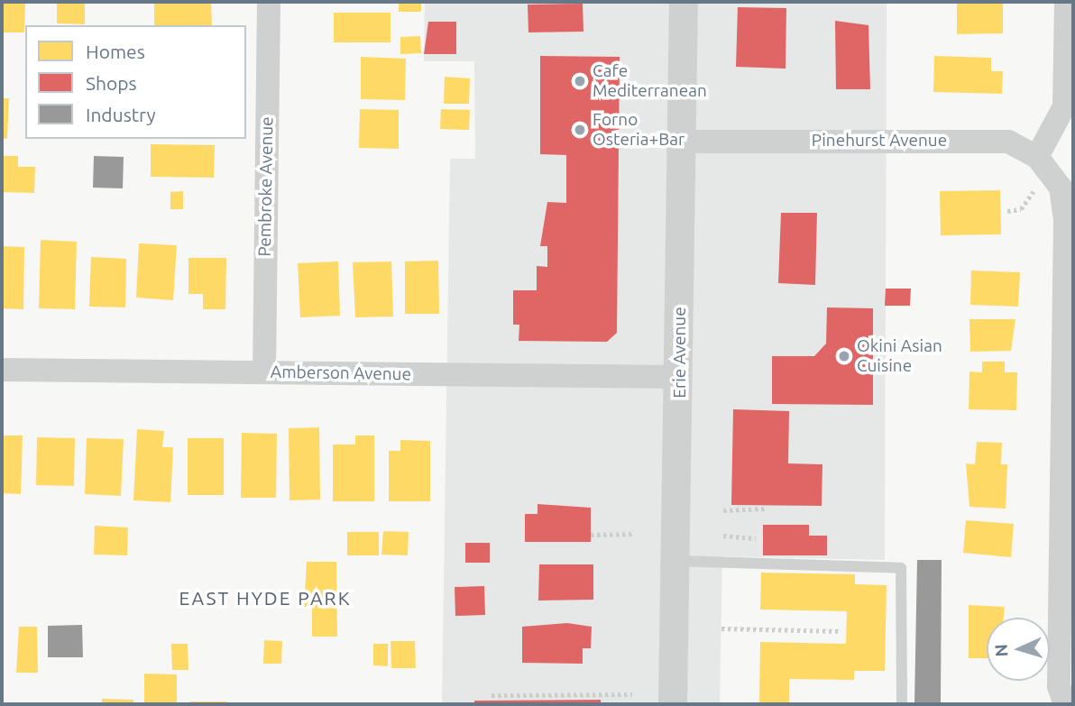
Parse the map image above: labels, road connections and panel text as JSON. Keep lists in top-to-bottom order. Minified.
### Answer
{"streets":{"street":["Pinehurst Avenue","Pembroke Avenue","Erie Avenue","Amberson Avenue"]},"crossings":[["Pinehurst Avenue","Erie Avenue"],["Pembroke Avenue","Amberson Avenue"],["Erie Avenue","Amberson Avenue"]],"districts":["EAST HYDE PARK"],"places":["Cafe Mediterranean","Forno Osteria+Bar","Okini Asian Cuisine"],"legend":["Homes","Shops","Industry"],"north":"left"}
